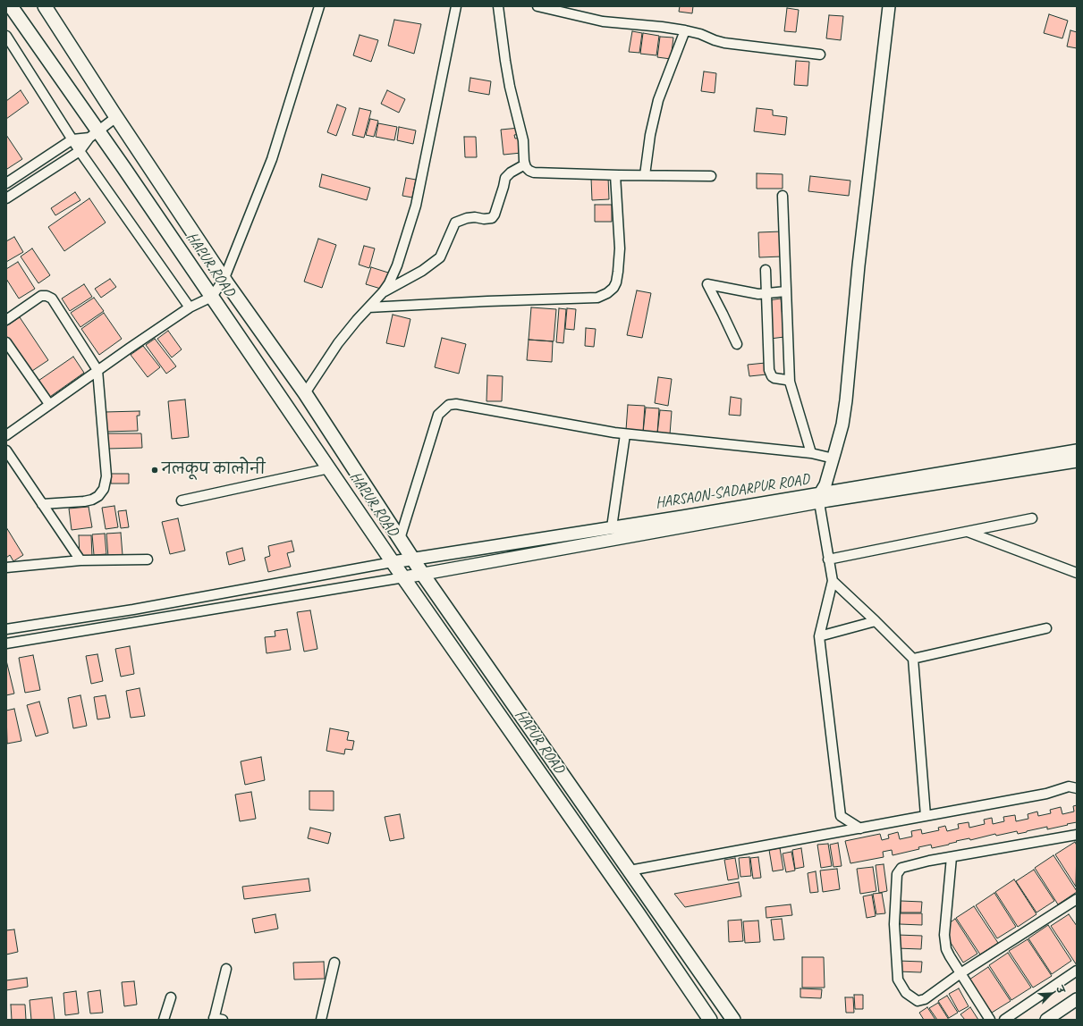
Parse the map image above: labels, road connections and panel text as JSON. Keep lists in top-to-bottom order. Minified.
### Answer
{"streets":{"main road":["HAPUR ROAD"],"street":["HARSAON-SADARPUR ROAD"]},"crossings":[["HAPUR ROAD","HARSAON-SADARPUR ROAD"]],"places":["नलकूप कालोनी"],"north":"top right"}
